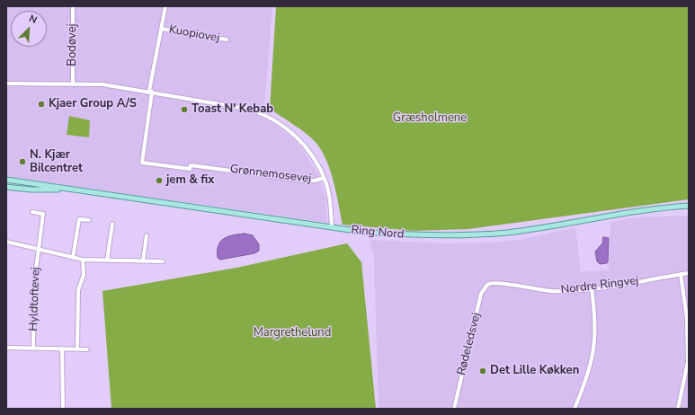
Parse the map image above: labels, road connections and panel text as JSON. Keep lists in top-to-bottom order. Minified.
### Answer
{"streets":{"main road":["Ring Nord"],"street":["Kuopiovej","Bodøvej","Grønnemosevej","Nordre Ringvej","Hyldtoftevej","Rødeledsvej"]},"crossings":[["Kuopiovej","Grønnemosevej"],["Bodøvej","Grønnemosevej"],["Grønnemosevej","Ring Nord"],["Nordre Ringvej","Rødeledsvej"]],"parks":["Græsholmene","Margrethelund"],"places":["Kjaer Group A/S","Toast N' Kebab","N. Kjær Bilcentret","jem & fix","Det Lille Køkken"],"north":"top right"}
